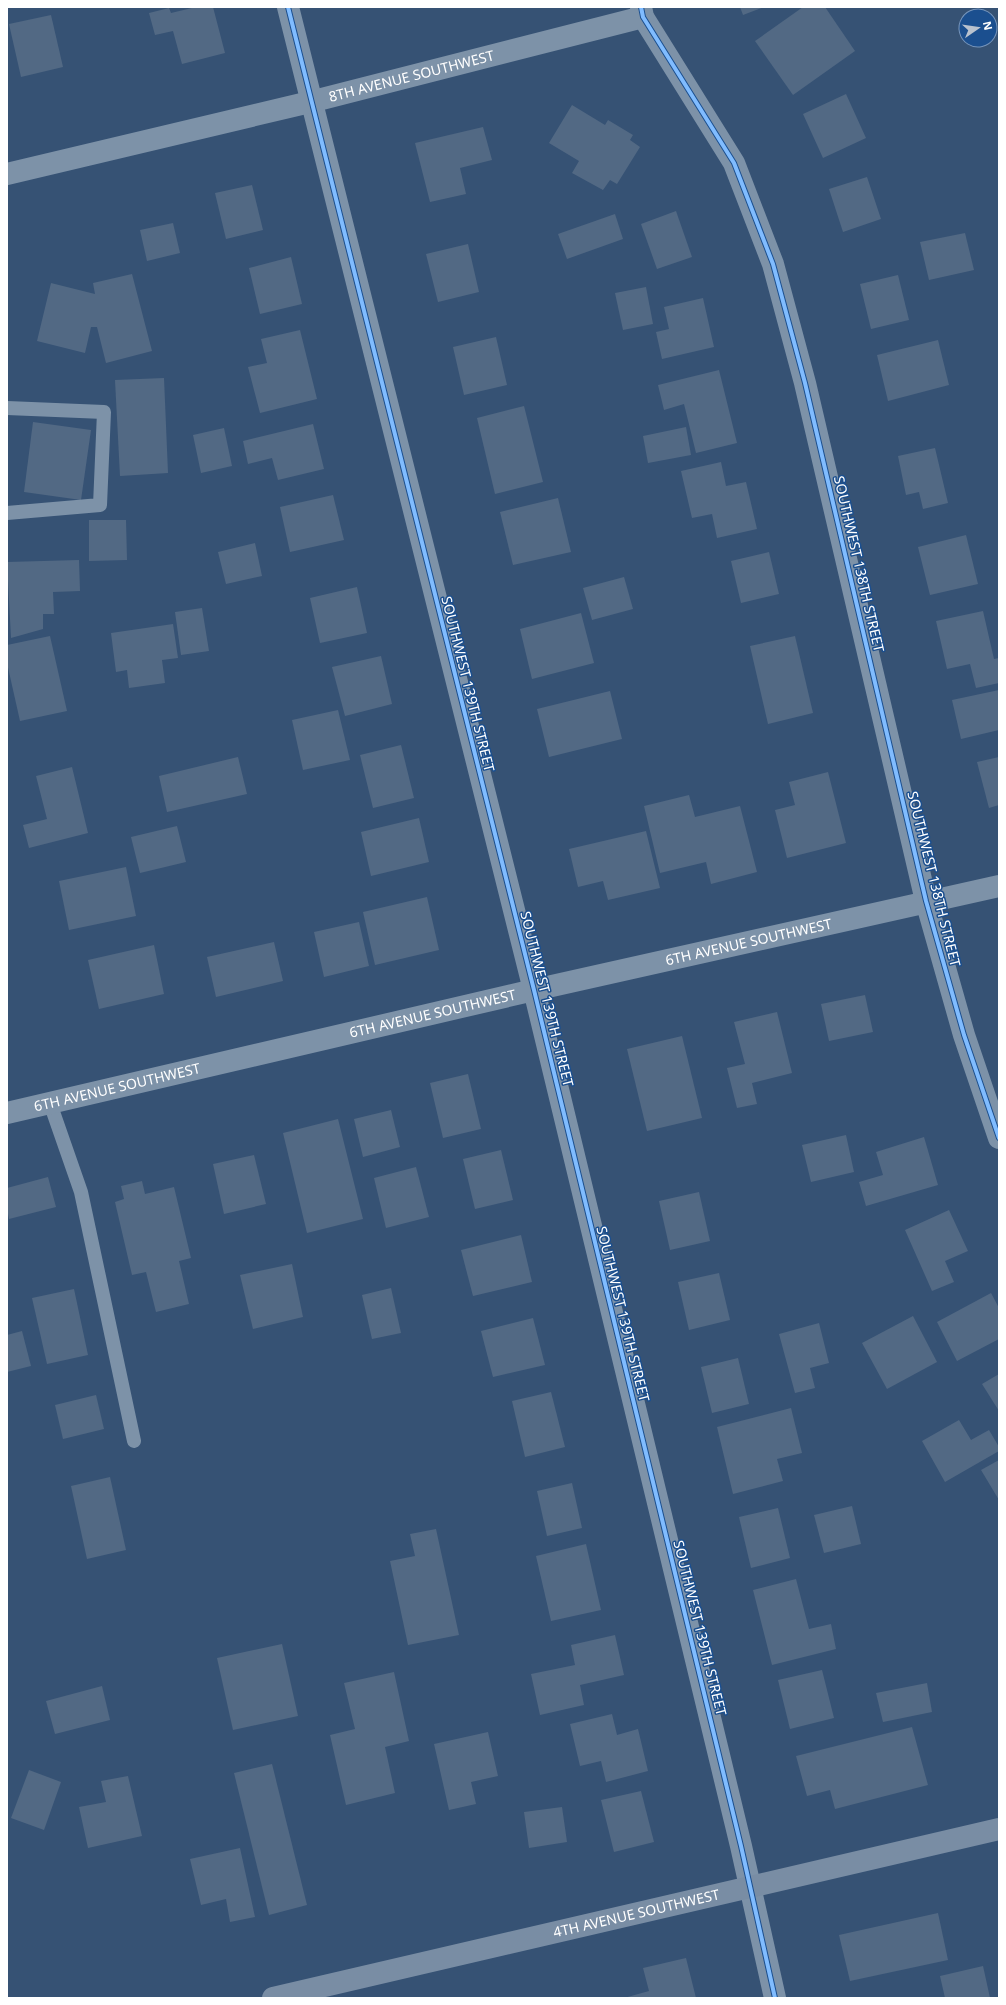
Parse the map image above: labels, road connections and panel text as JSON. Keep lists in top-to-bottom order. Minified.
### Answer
{"streets":{"street":["8TH AVENUE SOUTHWEST","SOUTHWEST 138TH STREET","SOUTHWEST 139TH STREET","6TH AVENUE SOUTHWEST","4TH AVENUE SOUTHWEST"]},"crossings":[["8TH AVENUE SOUTHWEST","SOUTHWEST 138TH STREET"],["8TH AVENUE SOUTHWEST","SOUTHWEST 139TH STREET"],["SOUTHWEST 138TH STREET","6TH AVENUE SOUTHWEST"],["SOUTHWEST 139TH STREET","6TH AVENUE SOUTHWEST"],["SOUTHWEST 139TH STREET","4TH AVENUE SOUTHWEST"]],"north":"right"}
